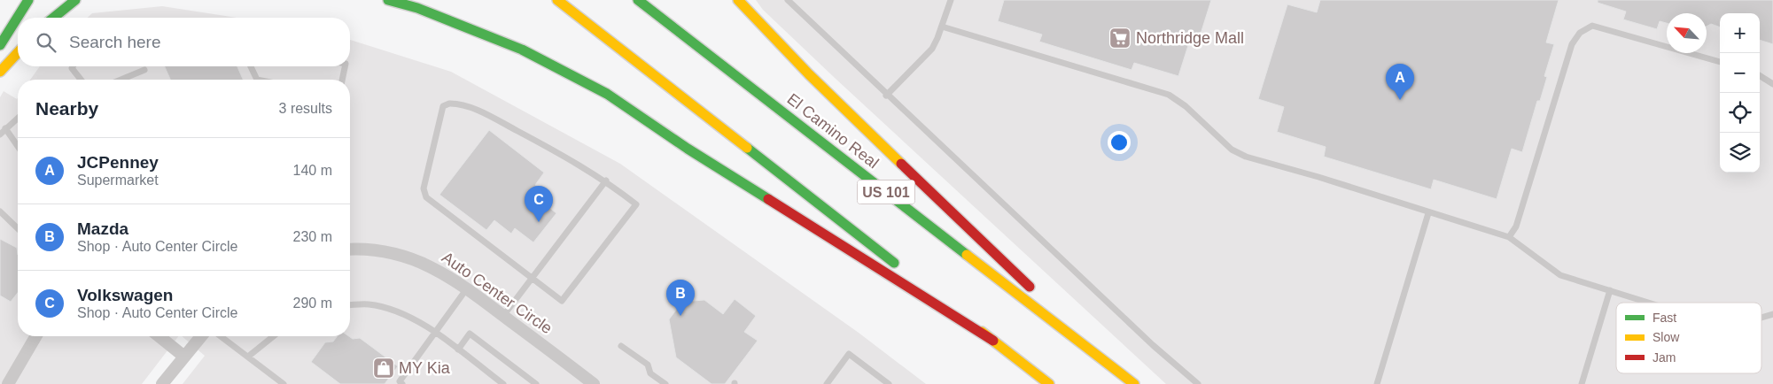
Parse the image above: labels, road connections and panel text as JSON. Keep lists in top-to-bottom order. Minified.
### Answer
{"streets":{"main road":["El Camino Real","US 101"],"street":["Auto Center Circle"]},"places":{"supermarket":["Northridge Mall"],"shop":["MY Kia"]},"legend":["Fast","Slow","Jam"],"north":"top left","page":{"map_buttons":["+","−"],"search":"Search here","pins":["A","C","B"],"heading":["Nearby","3 results"],"list":[{"mark":"A","name":"JCPenney","note":"Supermarket","value":"140 m"},{"mark":"B","name":"Mazda","note":"Shop · Auto Center Circle","value":"230 m"},{"mark":"C","name":"Volkswagen","note":"Shop · Auto Center Circle","value":"290 m"}]}}
